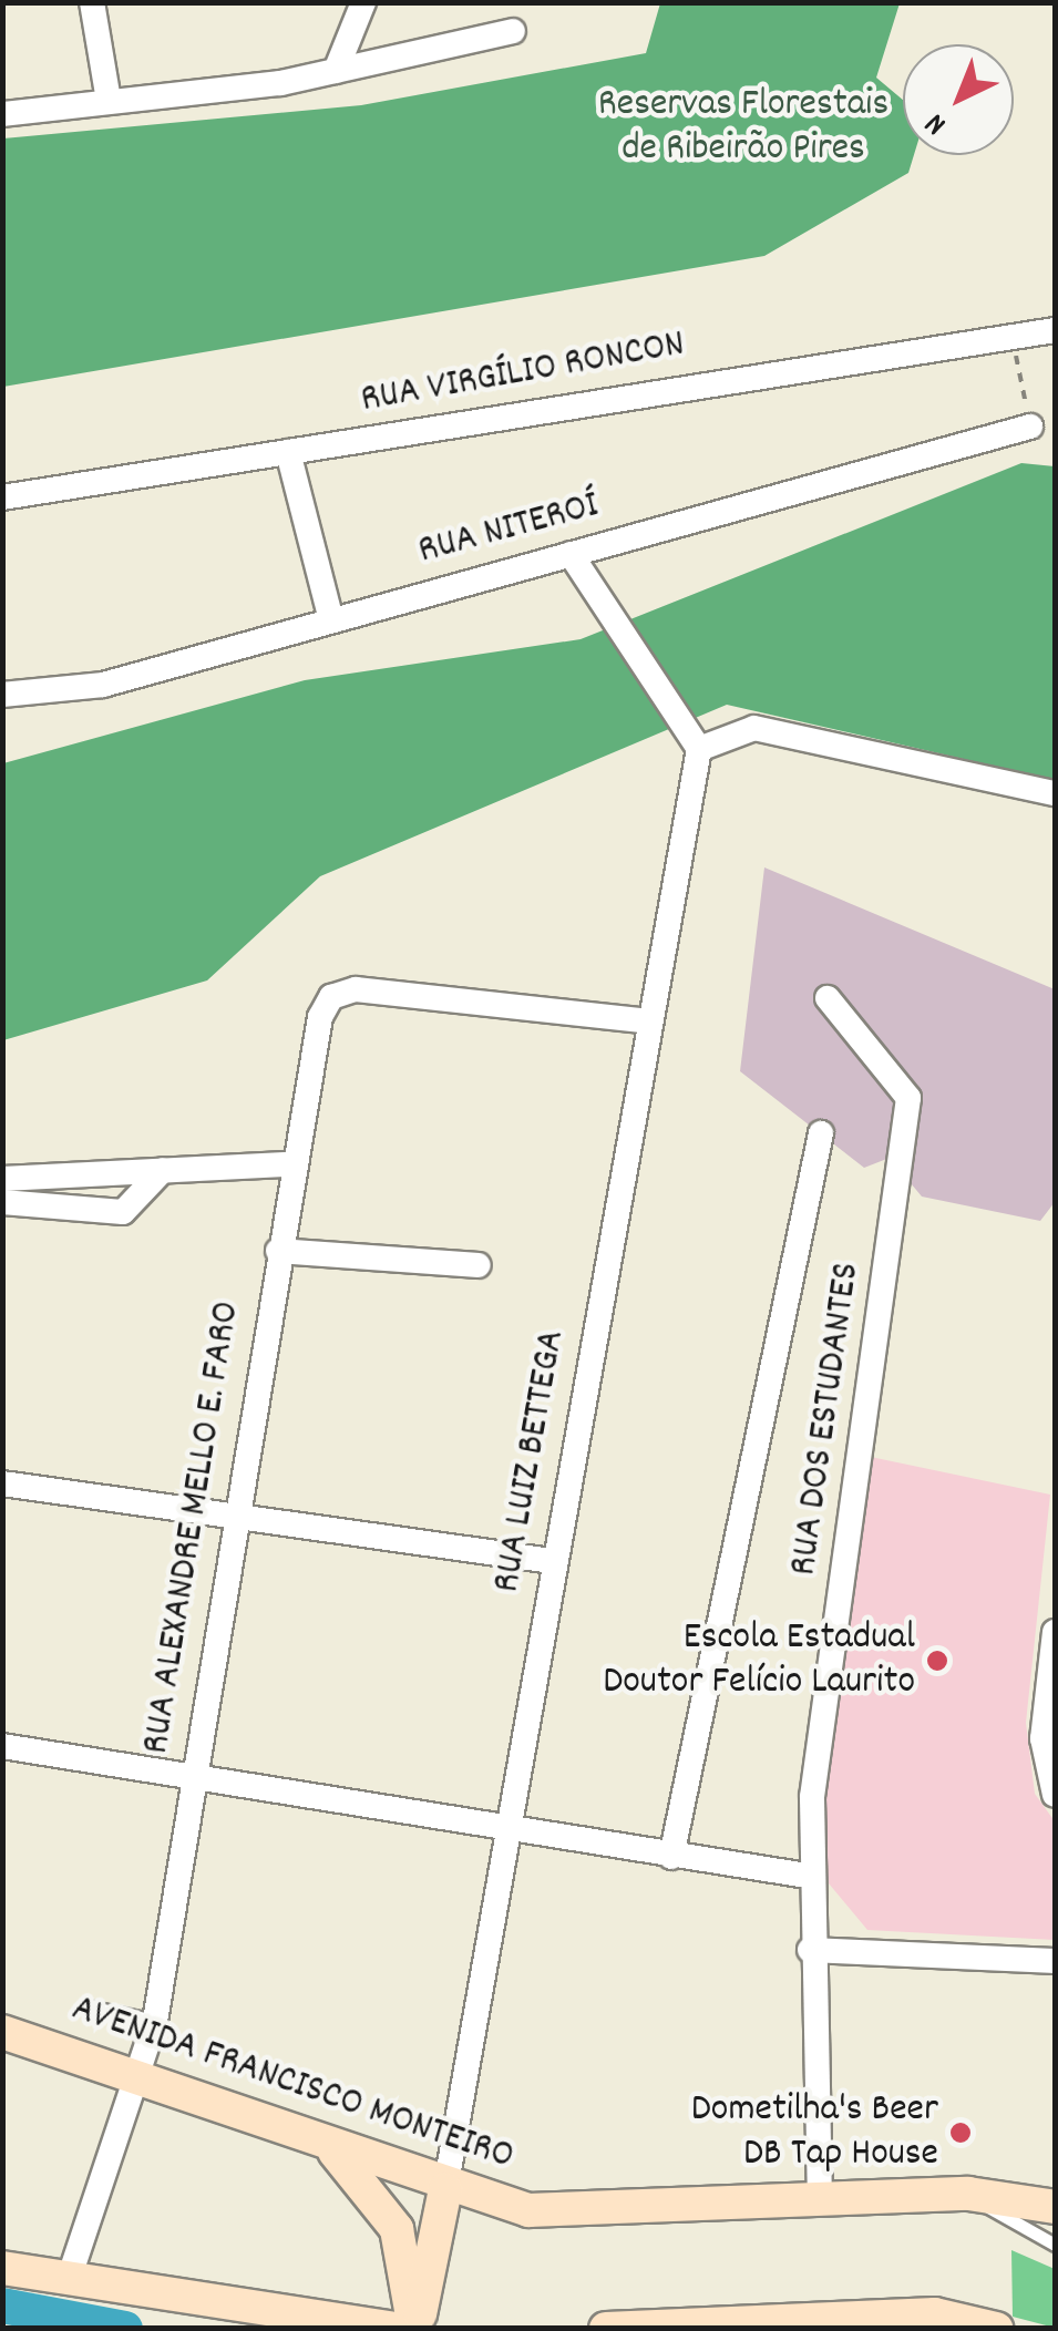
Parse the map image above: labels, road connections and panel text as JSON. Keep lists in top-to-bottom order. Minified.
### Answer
{"streets":{"main road":["AVENIDA FRANCISCO MONTEIRO"],"street":["RUA VIRGÍLIO RONCON","RUA NITEROÍ","RUA DOS ESTUDANTES","RUA LUIZ BETTEGA","RUA ALEXANDRE MELLO E. FARO"]},"crossings":[["RUA DOS ESTUDANTES","AVENIDA FRANCISCO MONTEIRO"],["RUA LUIZ BETTEGA","RUA ALEXANDRE MELLO E. FARO"],["RUA LUIZ BETTEGA","AVENIDA FRANCISCO MONTEIRO"],["RUA ALEXANDRE MELLO E. FARO","AVENIDA FRANCISCO MONTEIRO"]],"parks":["Reservas Florestais de Ribeirão Pires"],"places":["Escola Estadual Doutor Felício Laurito","Dometilha's Beer DB Tap House"],"north":"bottom left"}
